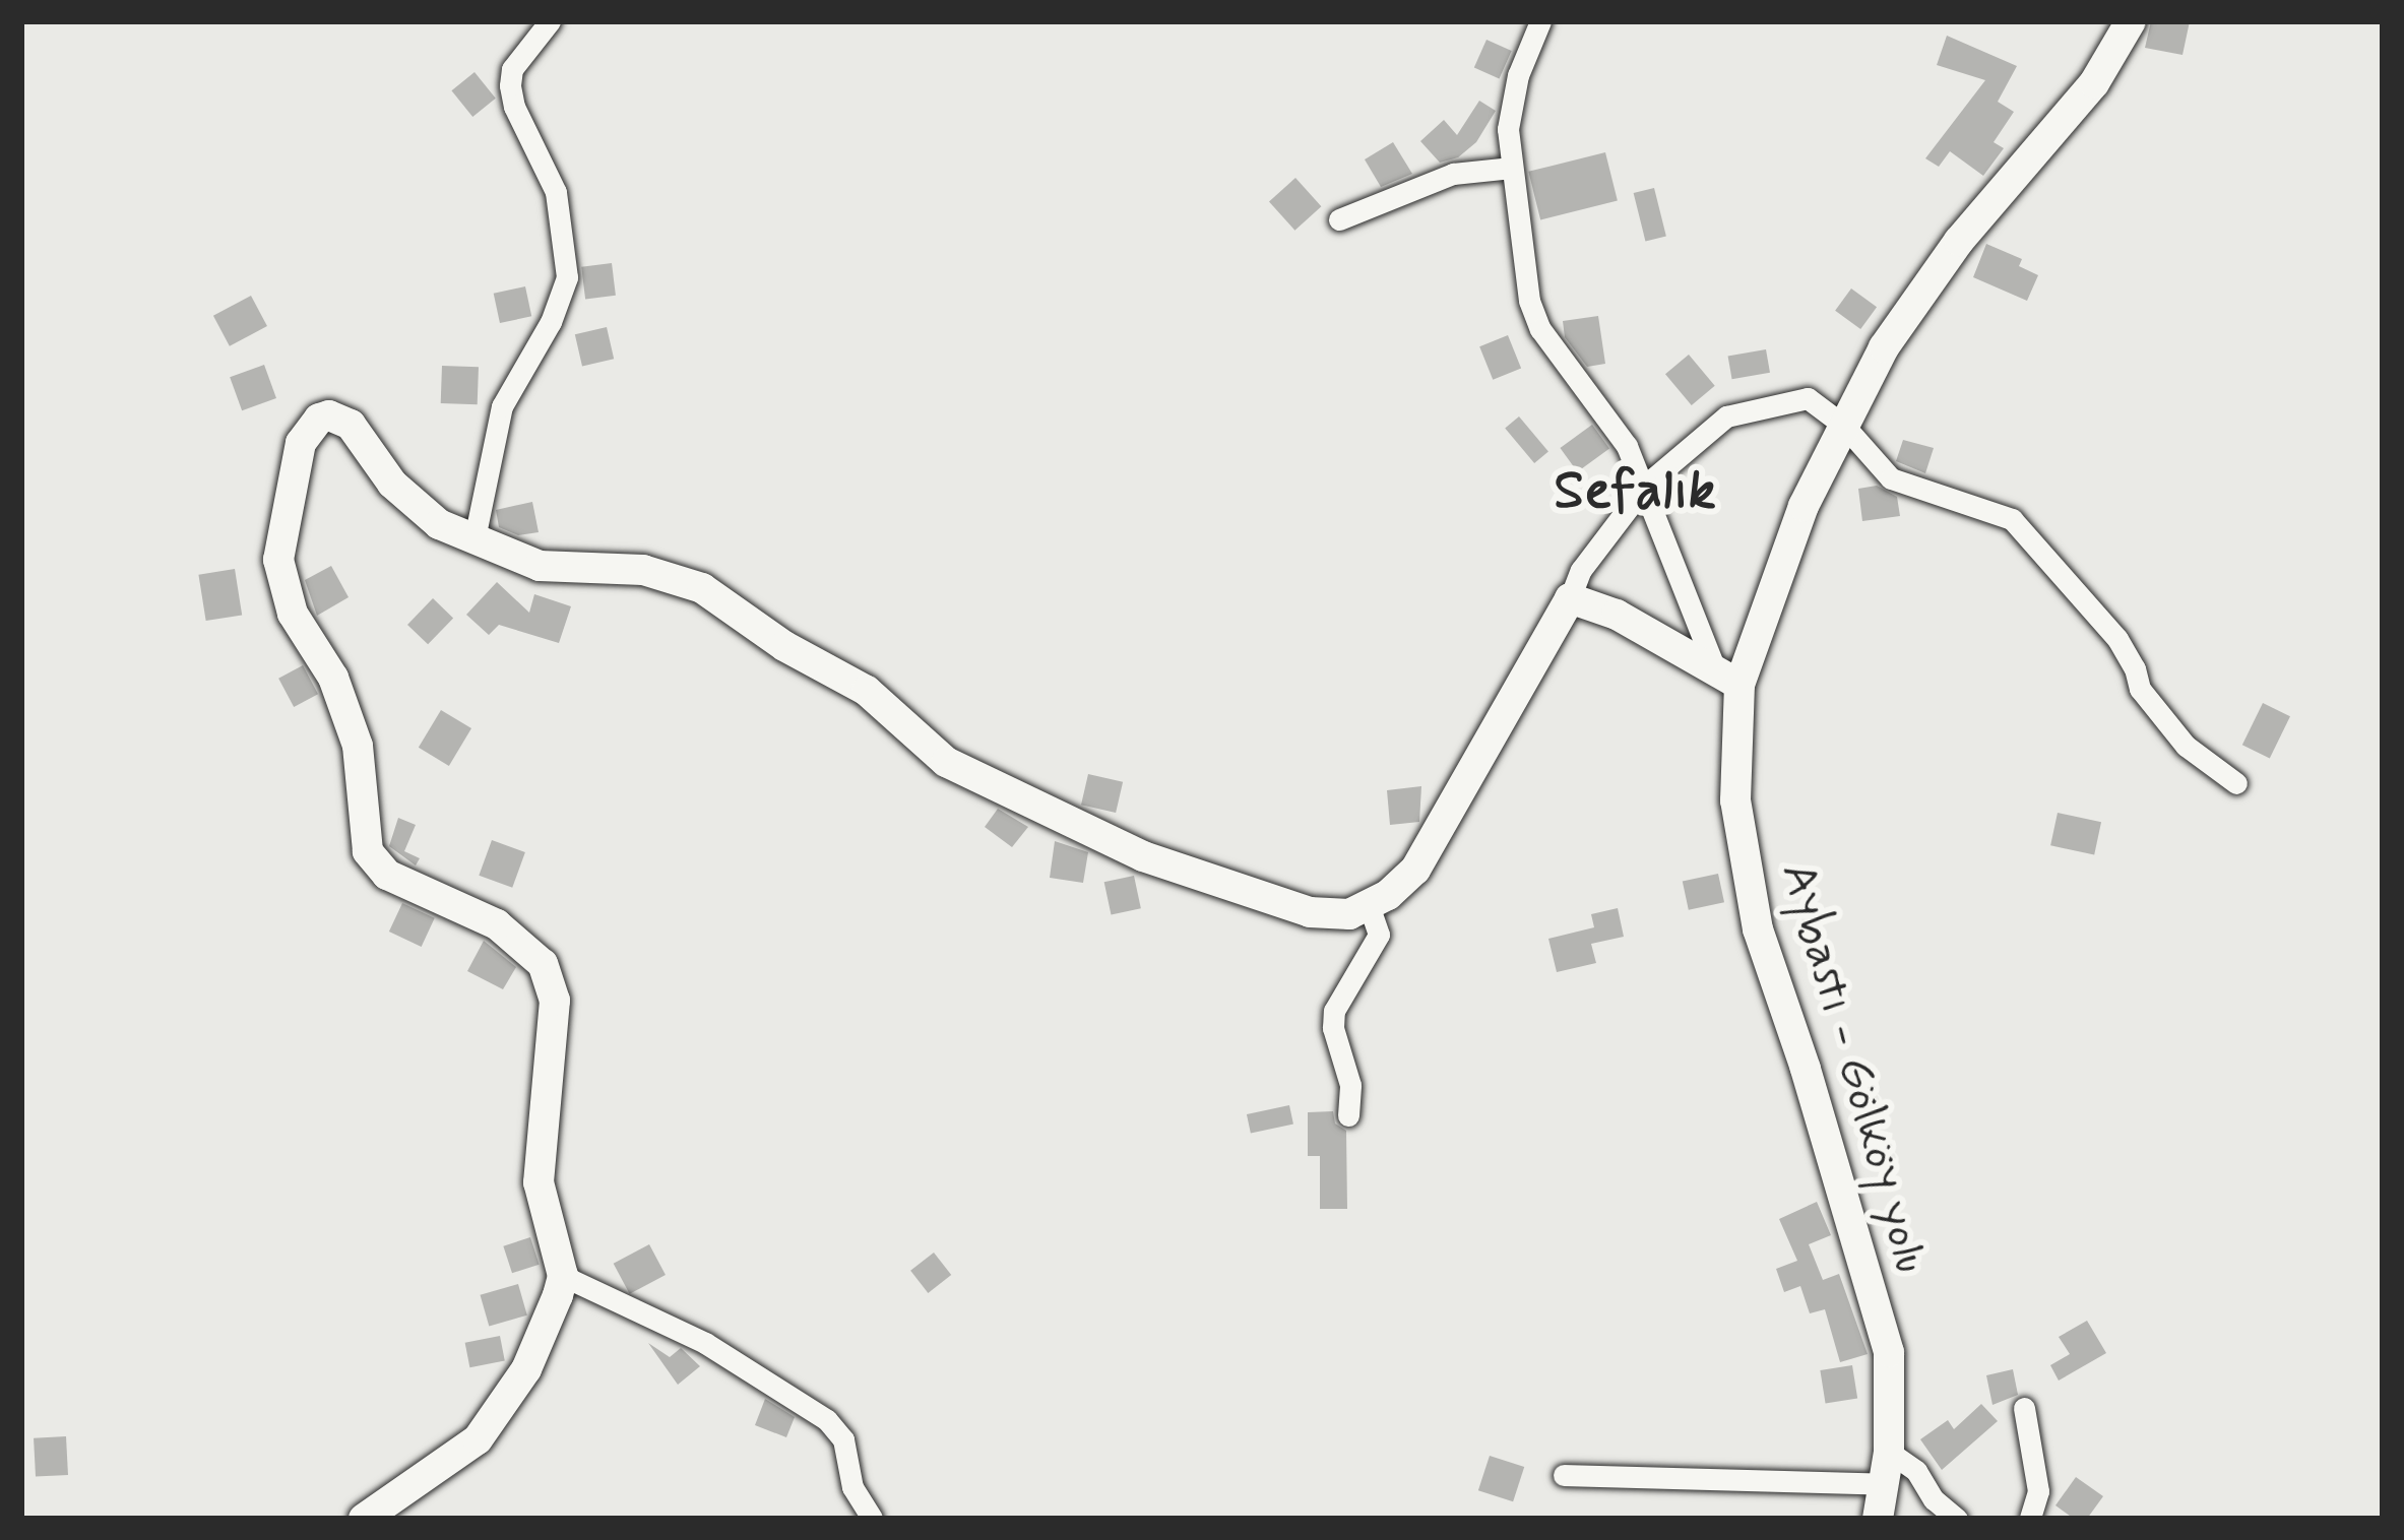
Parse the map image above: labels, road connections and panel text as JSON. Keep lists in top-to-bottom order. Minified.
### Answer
{"streets":{"street":["Aybastı - Gölköy yolu"]},"districts":["Sefalık"]}
